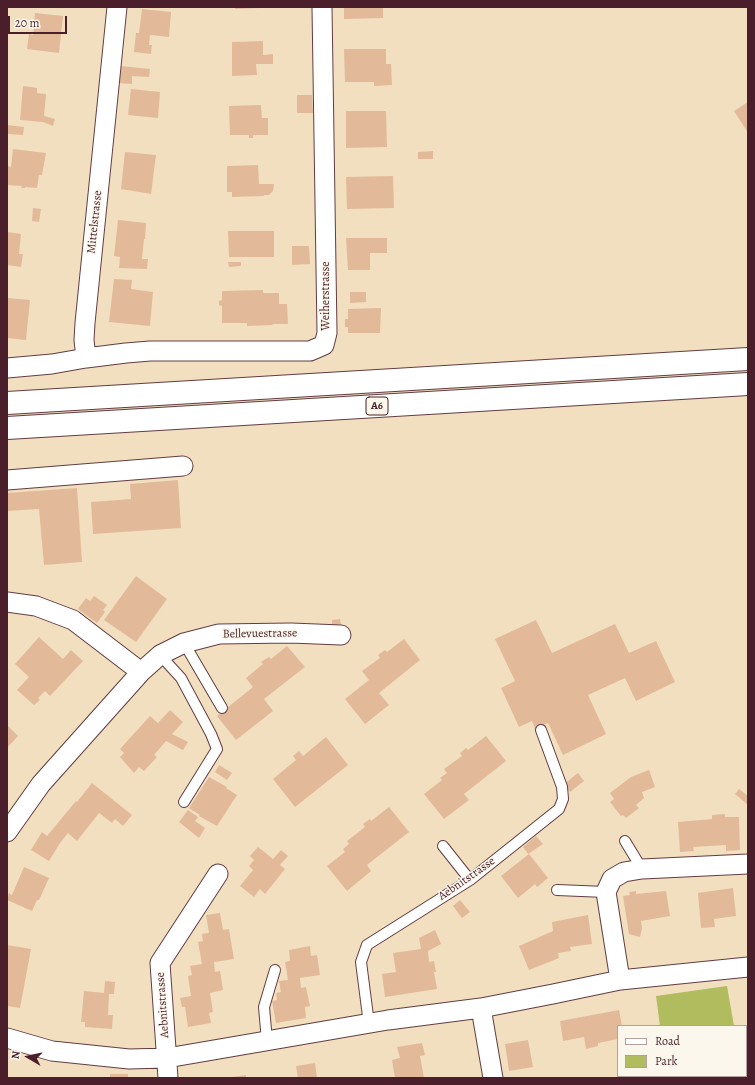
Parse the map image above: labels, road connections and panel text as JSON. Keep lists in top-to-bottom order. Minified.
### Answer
{"streets":{"highway":["A6"],"street":["Mittelstrasse","Weiherstrasse","Bellevuestrasse","Aebnitstrasse"]},"crossings":[["Mittelstrasse","Weiherstrasse"]],"legend":["Road","Park"],"scale_bar":"20 m","north":"left"}
